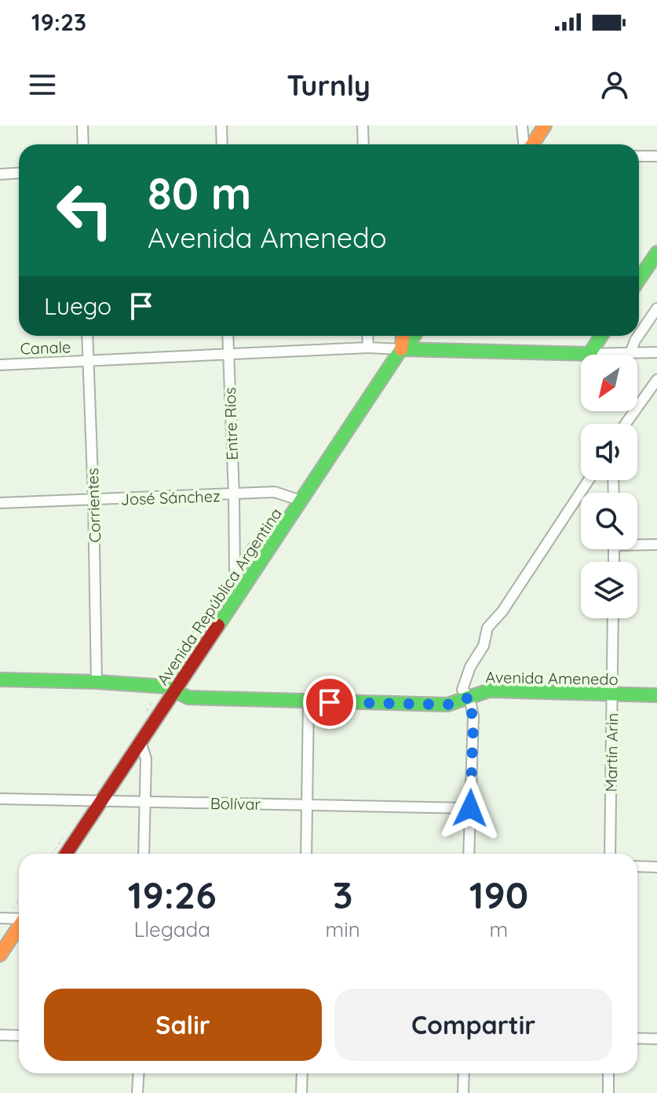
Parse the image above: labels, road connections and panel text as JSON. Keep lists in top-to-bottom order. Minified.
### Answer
{"streets":{"street":["Canale","Entre Ríos","José Sánchez","Corrientes","Avenida República Argentina","Avenida Amenedo","Martín Arin","Bolívar"]},"crossings":[["Canale","Entre Ríos"],["Canale","Corrientes"],["Canale","Avenida República Argentina"],["Entre Ríos","José Sánchez"],["Entre Ríos","Avenida República Argentina"],["José Sánchez","Corrientes"],["José Sánchez","Avenida República Argentina"],["Corrientes","Avenida Amenedo"],["Avenida República Argentina","Avenida Amenedo"],["Avenida República Argentina","Bolívar"],["Avenida Amenedo","Martín Arin"]],"north":"bottom left","page":{"status":"19:23","header":"Turnly","turn":["80 m","Avenida Amenedo"],"then":"Luego","eta":["19:26","Llegada","3","min","190","m"],"buttons":["Salir","Compartir"]}}
